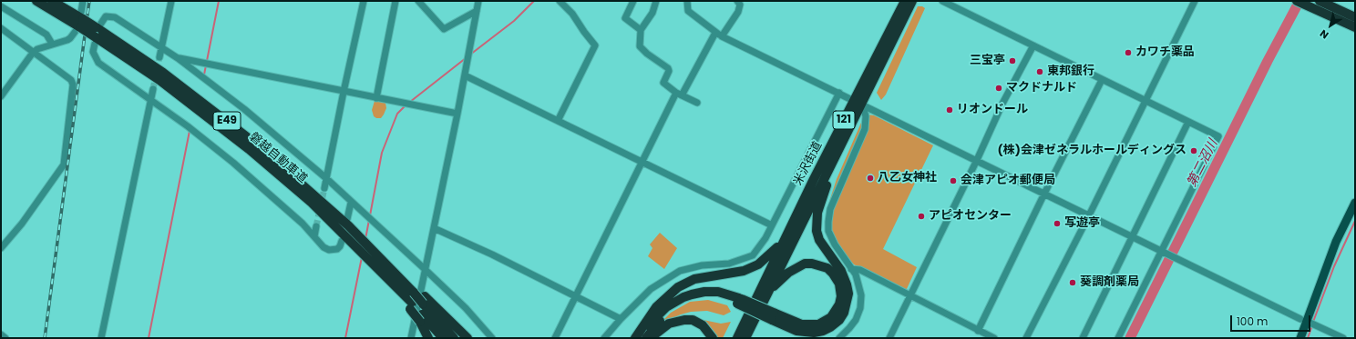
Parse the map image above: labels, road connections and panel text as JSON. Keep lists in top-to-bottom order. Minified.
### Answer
{"streets":{"highway":["121","E49","磐越自動車道","米沢街道"]},"water":["第二沼川"],"places":["カワチ薬品","三宝亭","東邦銀行","マクドナルド","リオンドール","(株)会津ゼネラルホールディングス","八乙女神社","会津アピオ郵便局","アピオセンター","写遊亭","葵調剤薬局"],"scale_bar":"100 m","north":"bottom left"}
